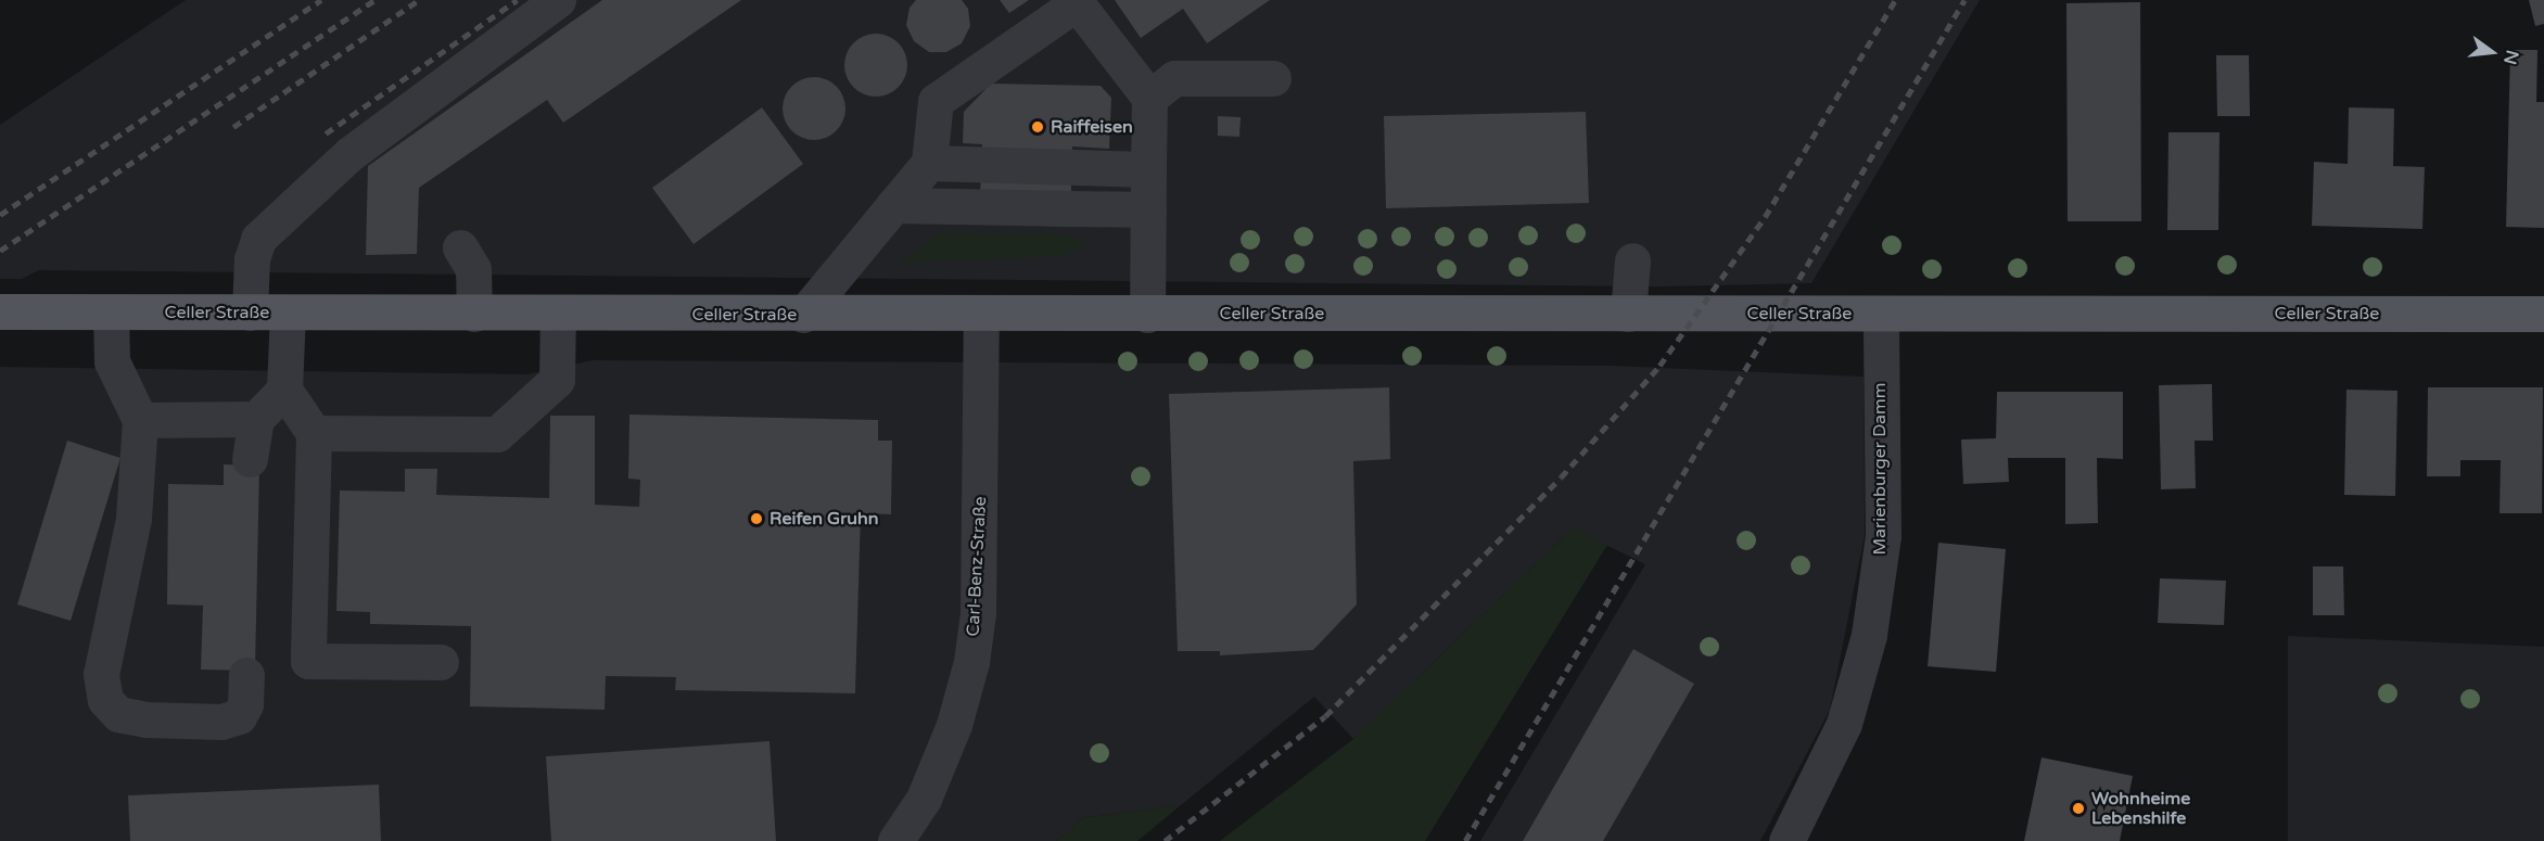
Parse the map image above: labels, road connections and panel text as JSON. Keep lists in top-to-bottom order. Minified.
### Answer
{"streets":{"main road":["Celler Straße"],"street":["Marienburger Damm","Carl-Benz-Straße"]},"crossings":[["Celler Straße","Marienburger Damm"],["Celler Straße","Carl-Benz-Straße"]],"places":["Raiffeisen","Reifen Gruhn","Wohnheime Lebenshilfe"],"north":"right"}
